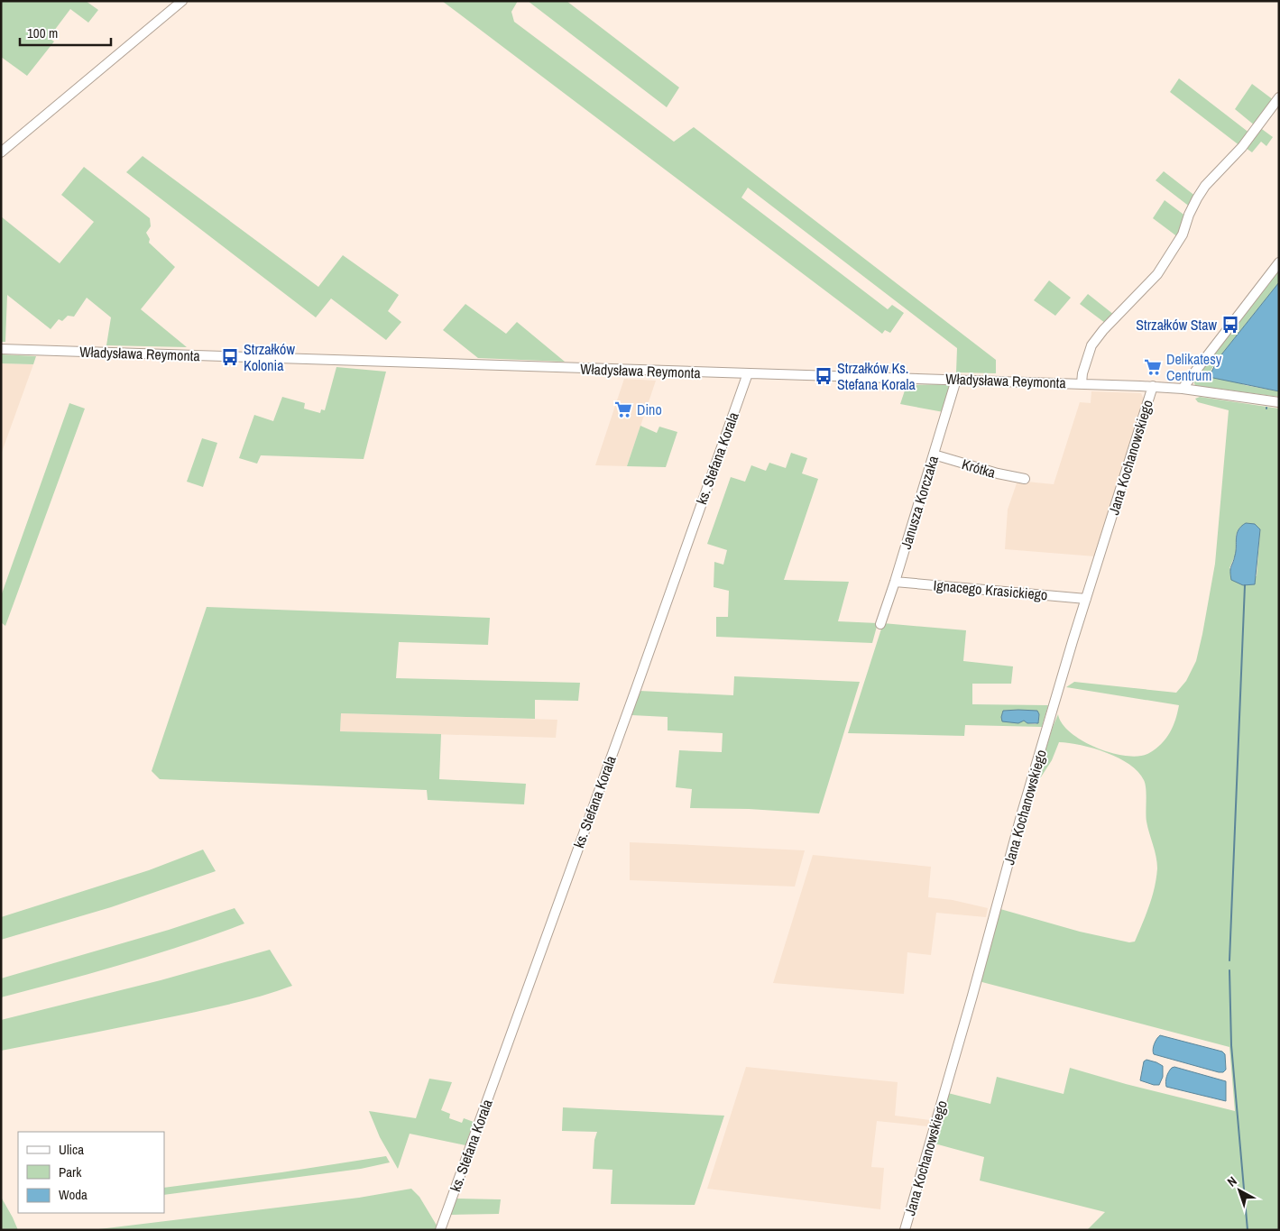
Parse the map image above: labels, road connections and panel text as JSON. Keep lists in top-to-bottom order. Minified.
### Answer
{"streets":{"street":["Władysława Reymonta","Jana Kochanowskiego","ks. Stefana Korala","Krótka","Janusza Korczaka","Ignacego Krasickiego"]},"crossings":[["Władysława Reymonta","Jana Kochanowskiego"],["Władysława Reymonta","ks. Stefana Korala"],["Władysława Reymonta","Janusza Korczaka"],["Jana Kochanowskiego","Ignacego Krasickiego"],["Krótka","Janusza Korczaka"],["Janusza Korczaka","Ignacego Krasickiego"]],"places":{"bus stop":["Strzałków Staw","Strzałków Kolonia","Strzałków Ks. Stefana Korala"],"supermarket":["Delikatesy Centrum","Dino"]},"legend":["Ulica","Park","Woda"],"scale_bar":"100 m","north":"top left"}
